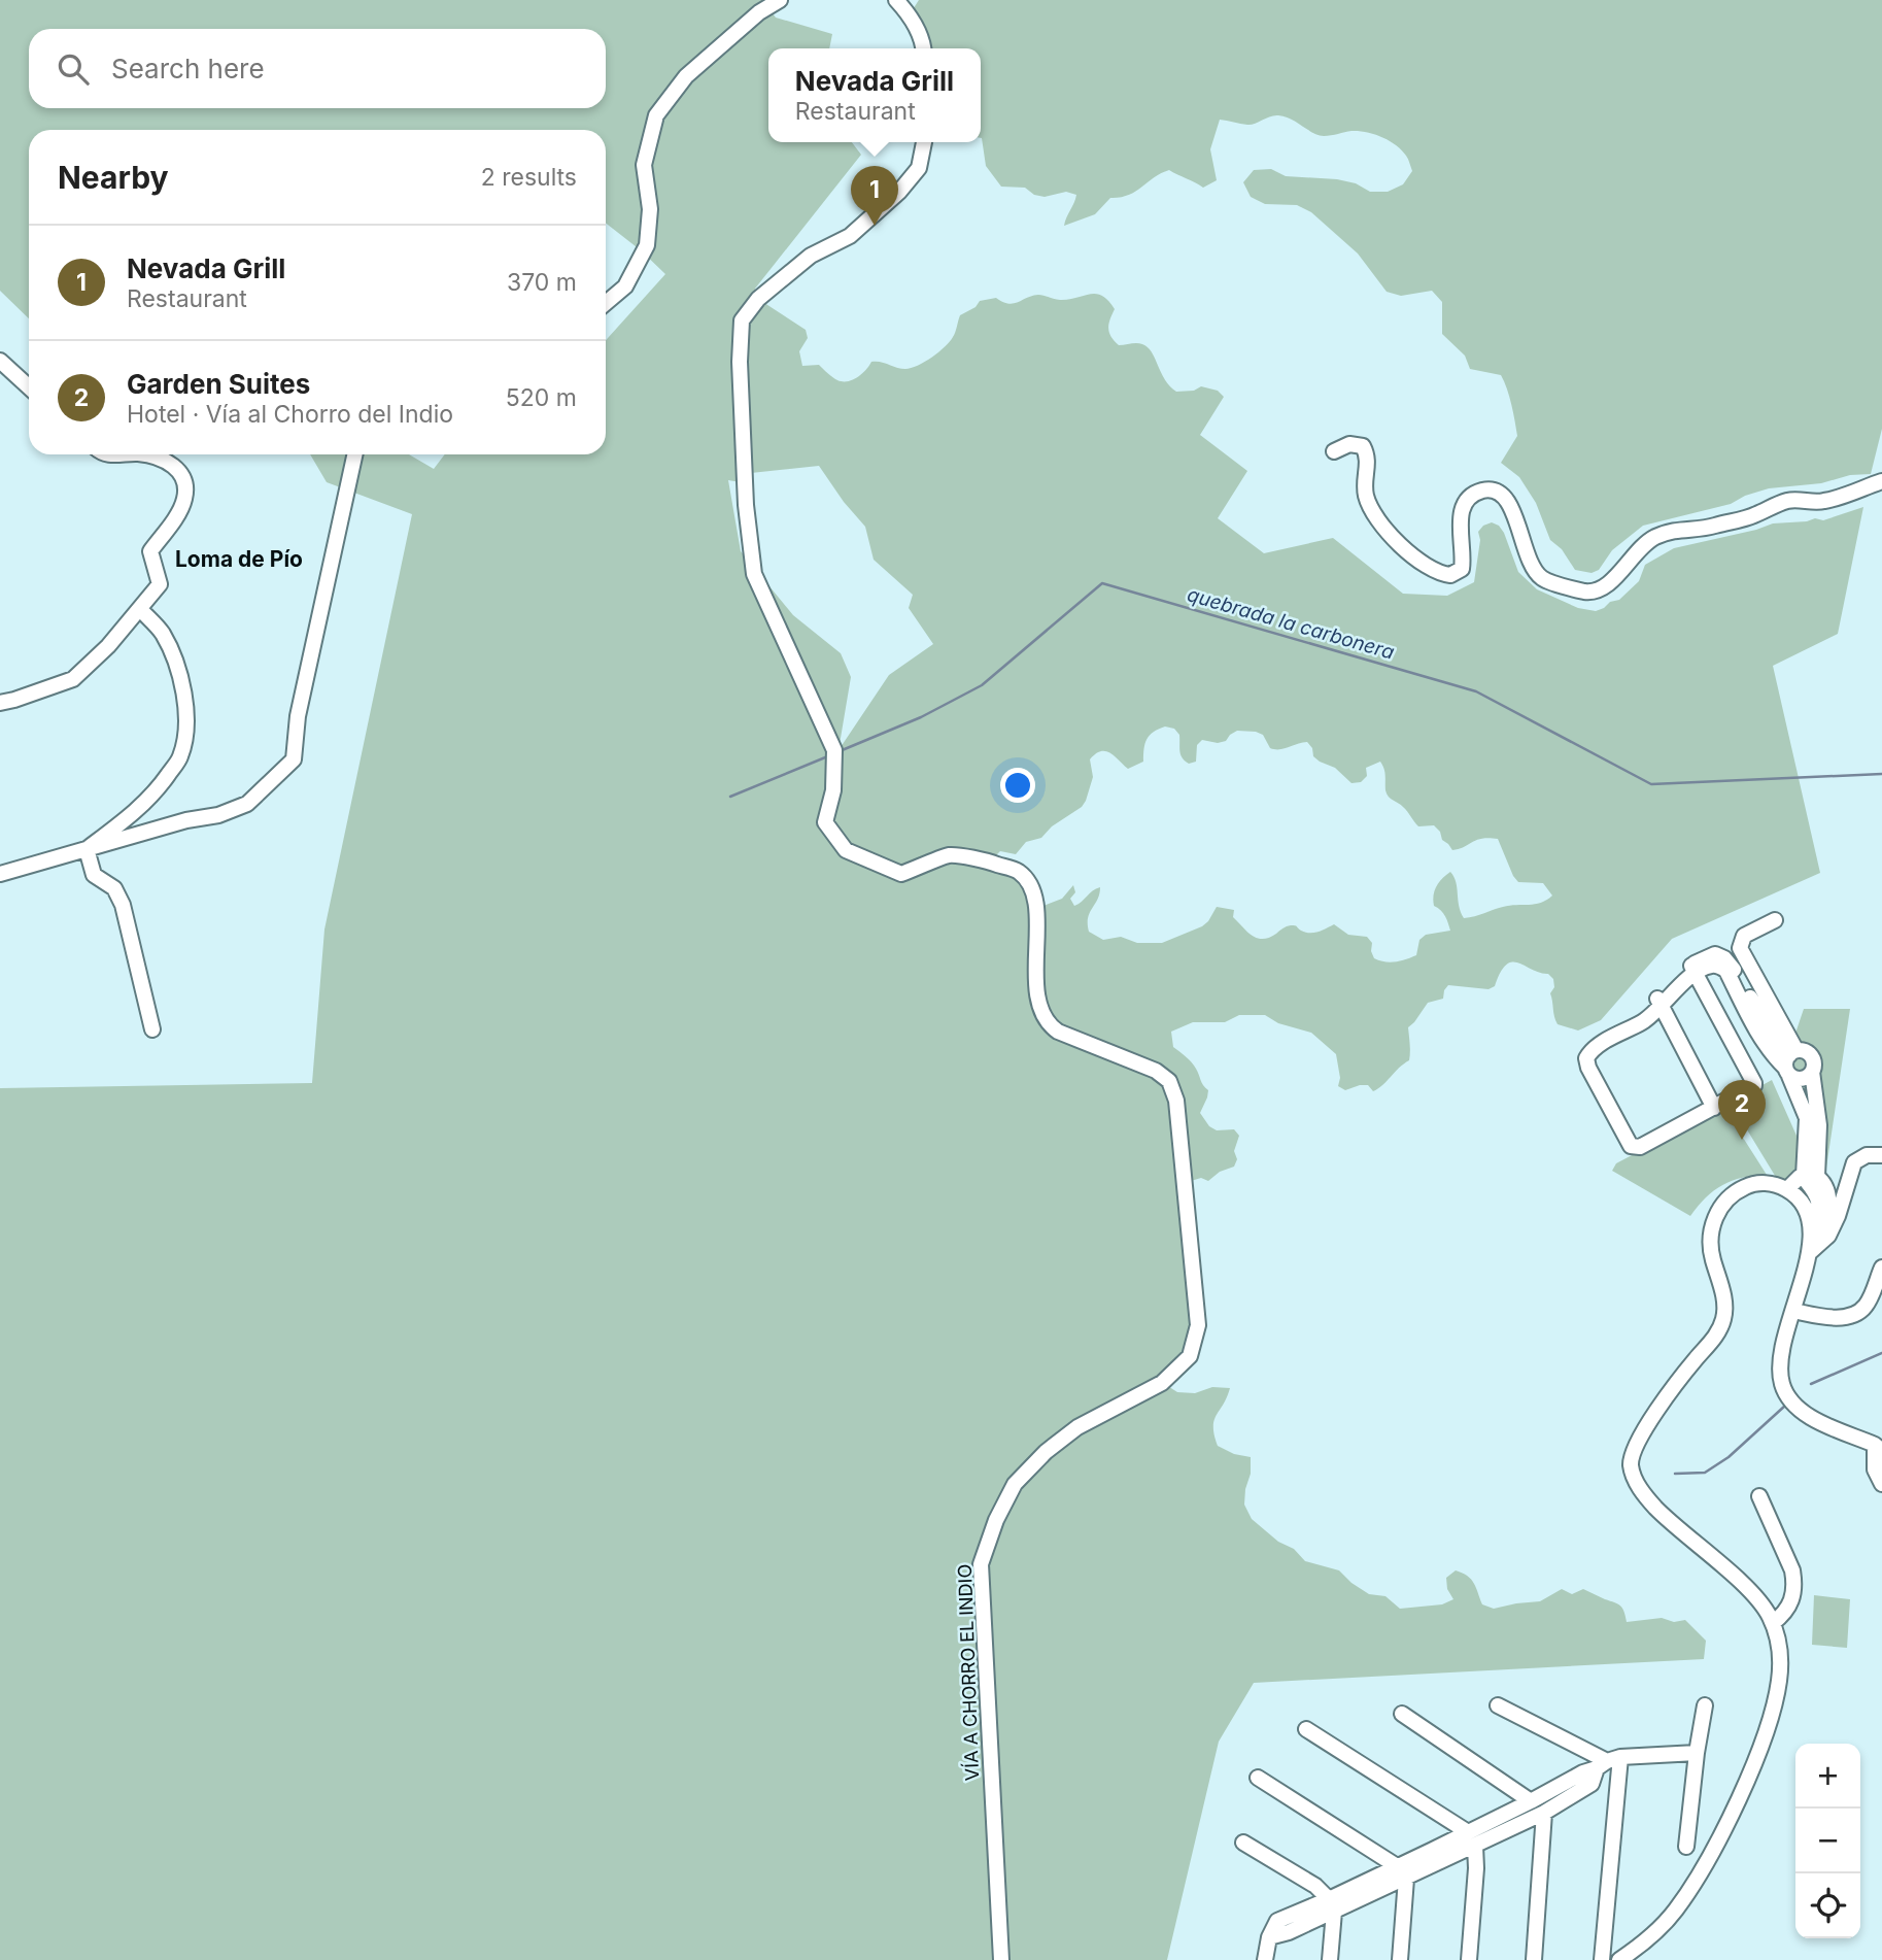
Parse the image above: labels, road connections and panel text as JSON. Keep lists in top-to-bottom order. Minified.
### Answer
{"streets":{"street":["VÍA A CHORRO EL INDIO"]},"districts":["Loma de Pío"],"water":["quebrada la carbonera"],"page":{"search":"Search here","popup":["Nevada Grill","Restaurant"],"heading":["Nearby","2 results"],"pins":["1","2"],"list":[{"mark":"1","name":"Nevada Grill","note":"Restaurant","value":"370 m"},{"mark":"2","name":"Garden Suites","note":"Hotel · Vía al Chorro del Indio","value":"520 m"}],"map_buttons":["+","−"]}}
